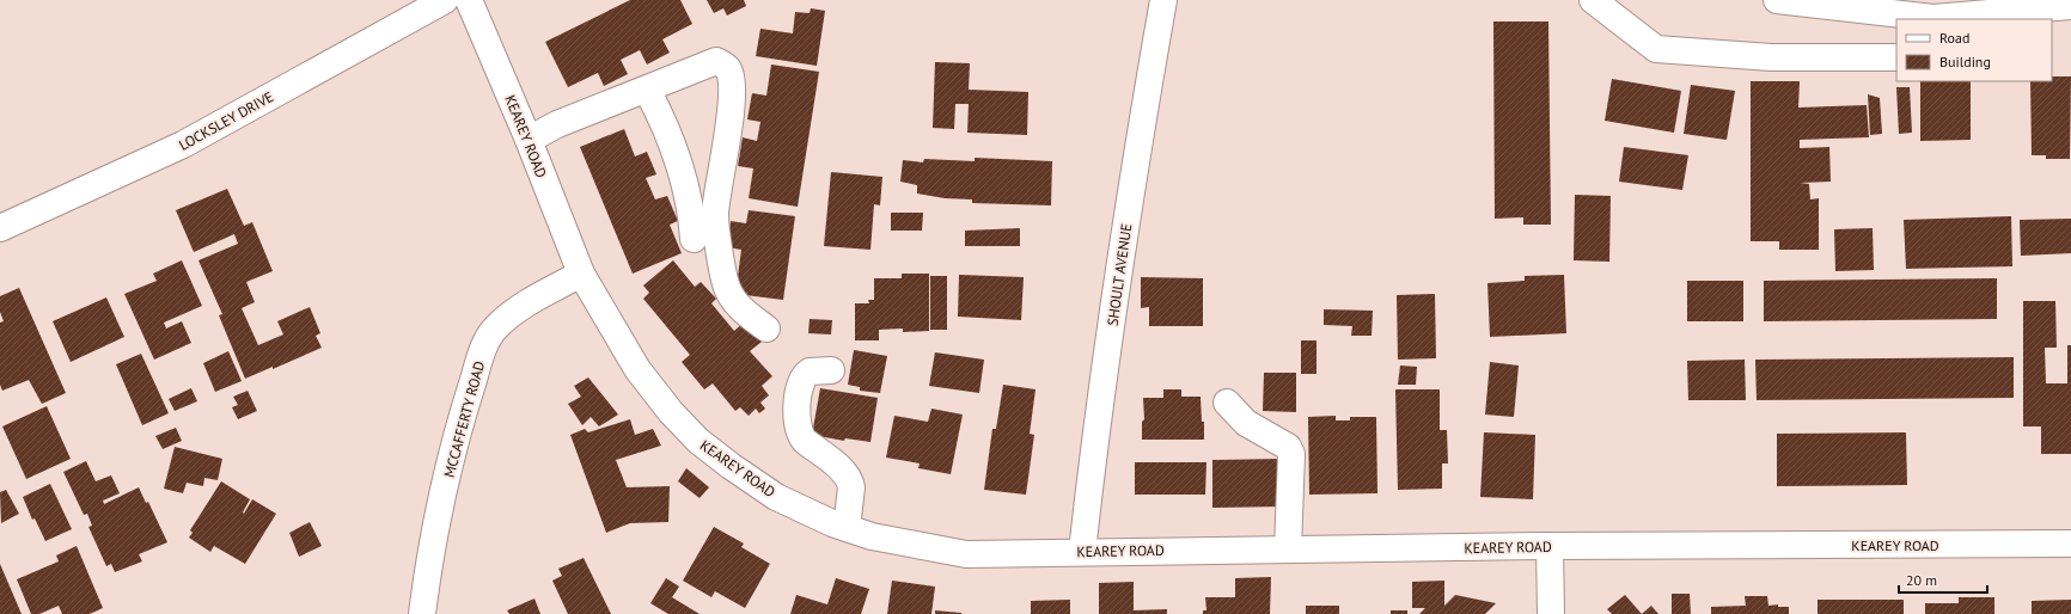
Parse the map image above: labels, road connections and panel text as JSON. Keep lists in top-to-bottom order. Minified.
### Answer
{"streets":{"street":["LOCKSLEY DRIVE","KEAREY ROAD","SHOULT AVENUE","MCCAFFERTY ROAD"]},"crossings":[["KEAREY ROAD","SHOULT AVENUE"],["KEAREY ROAD","MCCAFFERTY ROAD"]],"legend":["Road","Building"],"scale_bar":"20 m"}
